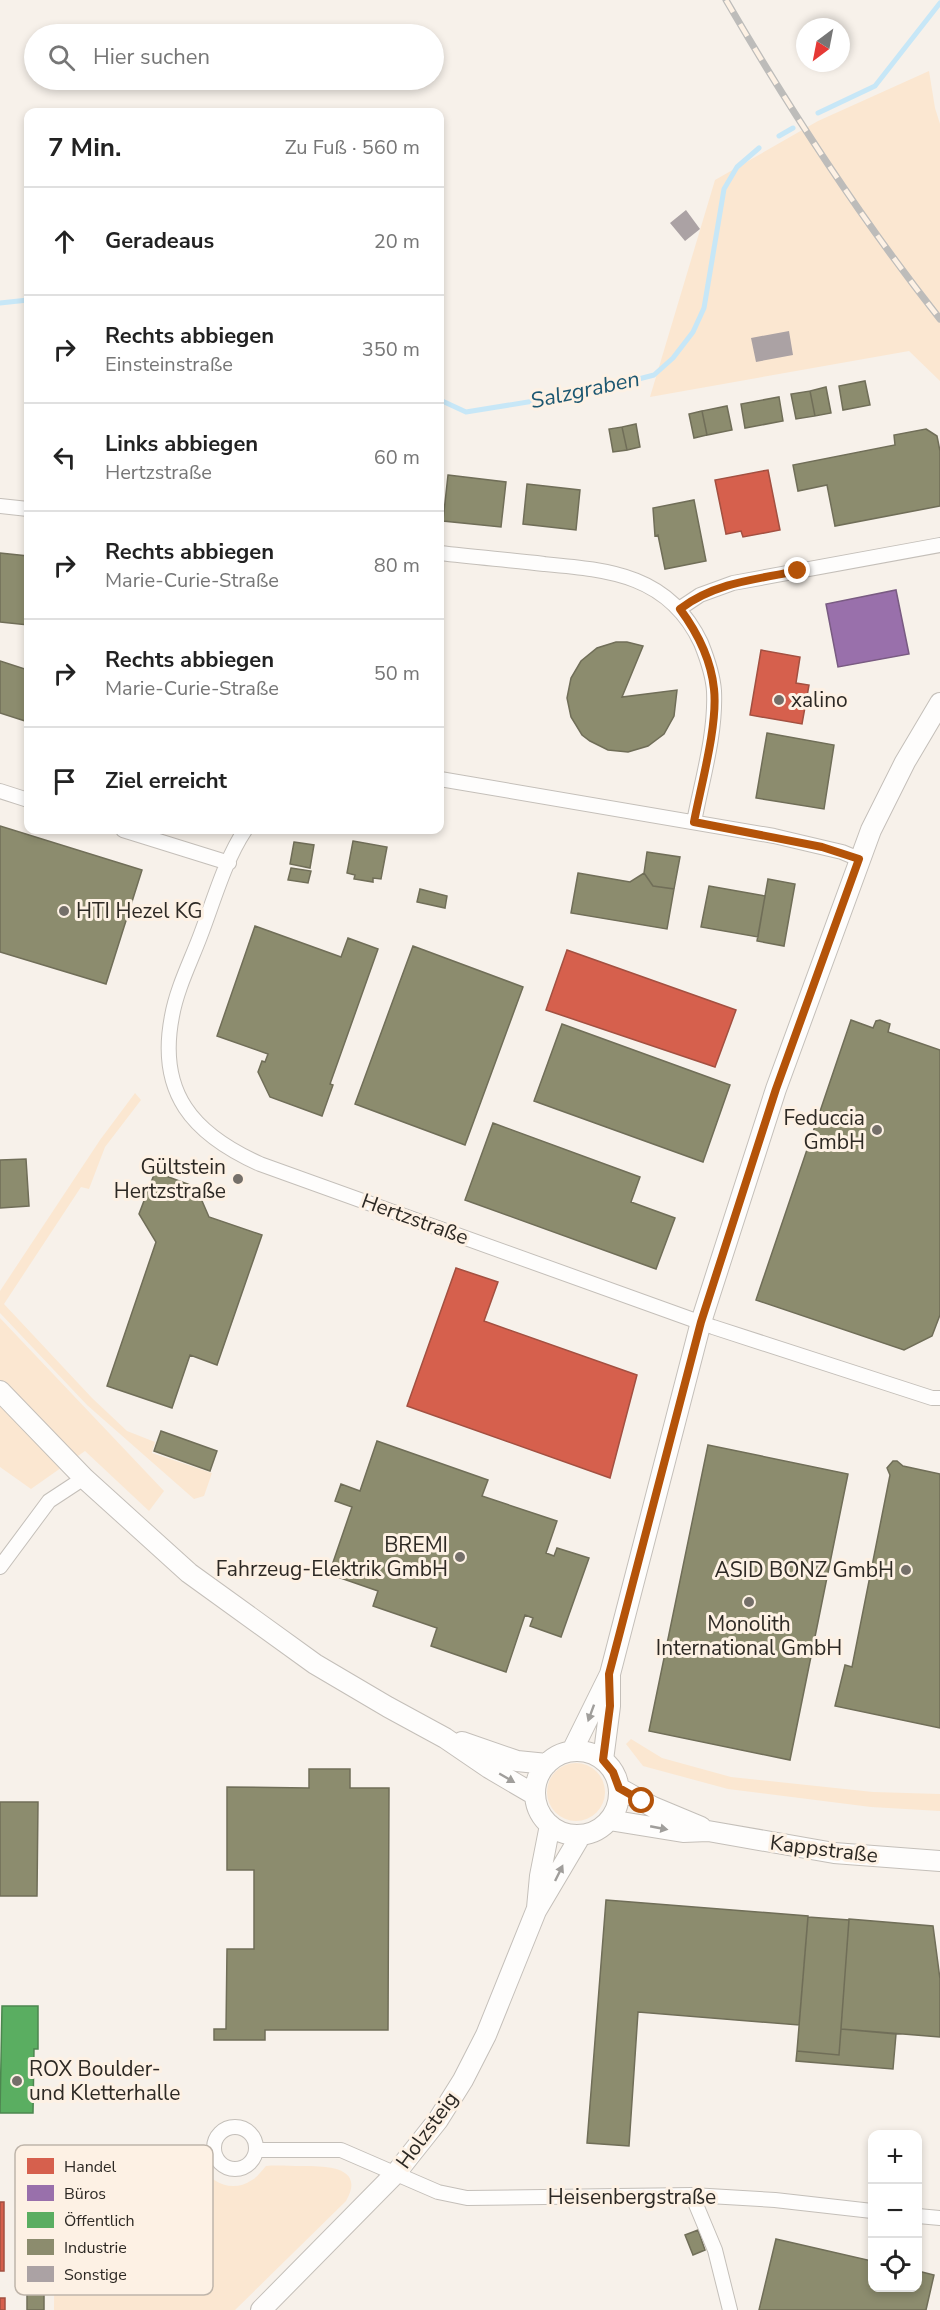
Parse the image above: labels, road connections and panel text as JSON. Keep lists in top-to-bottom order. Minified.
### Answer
{"streets":{"street":["Hertzstraße","Kappstraße","Holzsteig","Heisenbergstraße"]},"crossings":[["Kappstraße","Holzsteig"],["Holzsteig","Heisenbergstraße"]],"water":["Salzgraben"],"places":["xalino","HTI Hezel KG","Feduccia GmbH","Gültstein Hertzstraße","BREMI Fahrzeug-Elektrik GmbH","ASID BONZ GmbH","Monolith International GmbH","ROX Boulder- und Kletterhalle"],"legend":["Handel","Büros","Öffentlich","Industrie","Sonstige"],"north":"bottom left","page":{"search":"Hier suchen","heading":["7 Min.","Zu Fuß · 560 m"],"list":[["Geradeaus","20 m"],["Rechts abbiegen","Einsteinstraße","350 m"],["Links abbiegen","Hertzstraße","60 m"],["Rechts abbiegen","Marie-Curie-Straße","80 m"],["Rechts abbiegen","Marie-Curie-Straße","50 m"],"Ziel erreicht"],"map_buttons":["+","−"]}}
